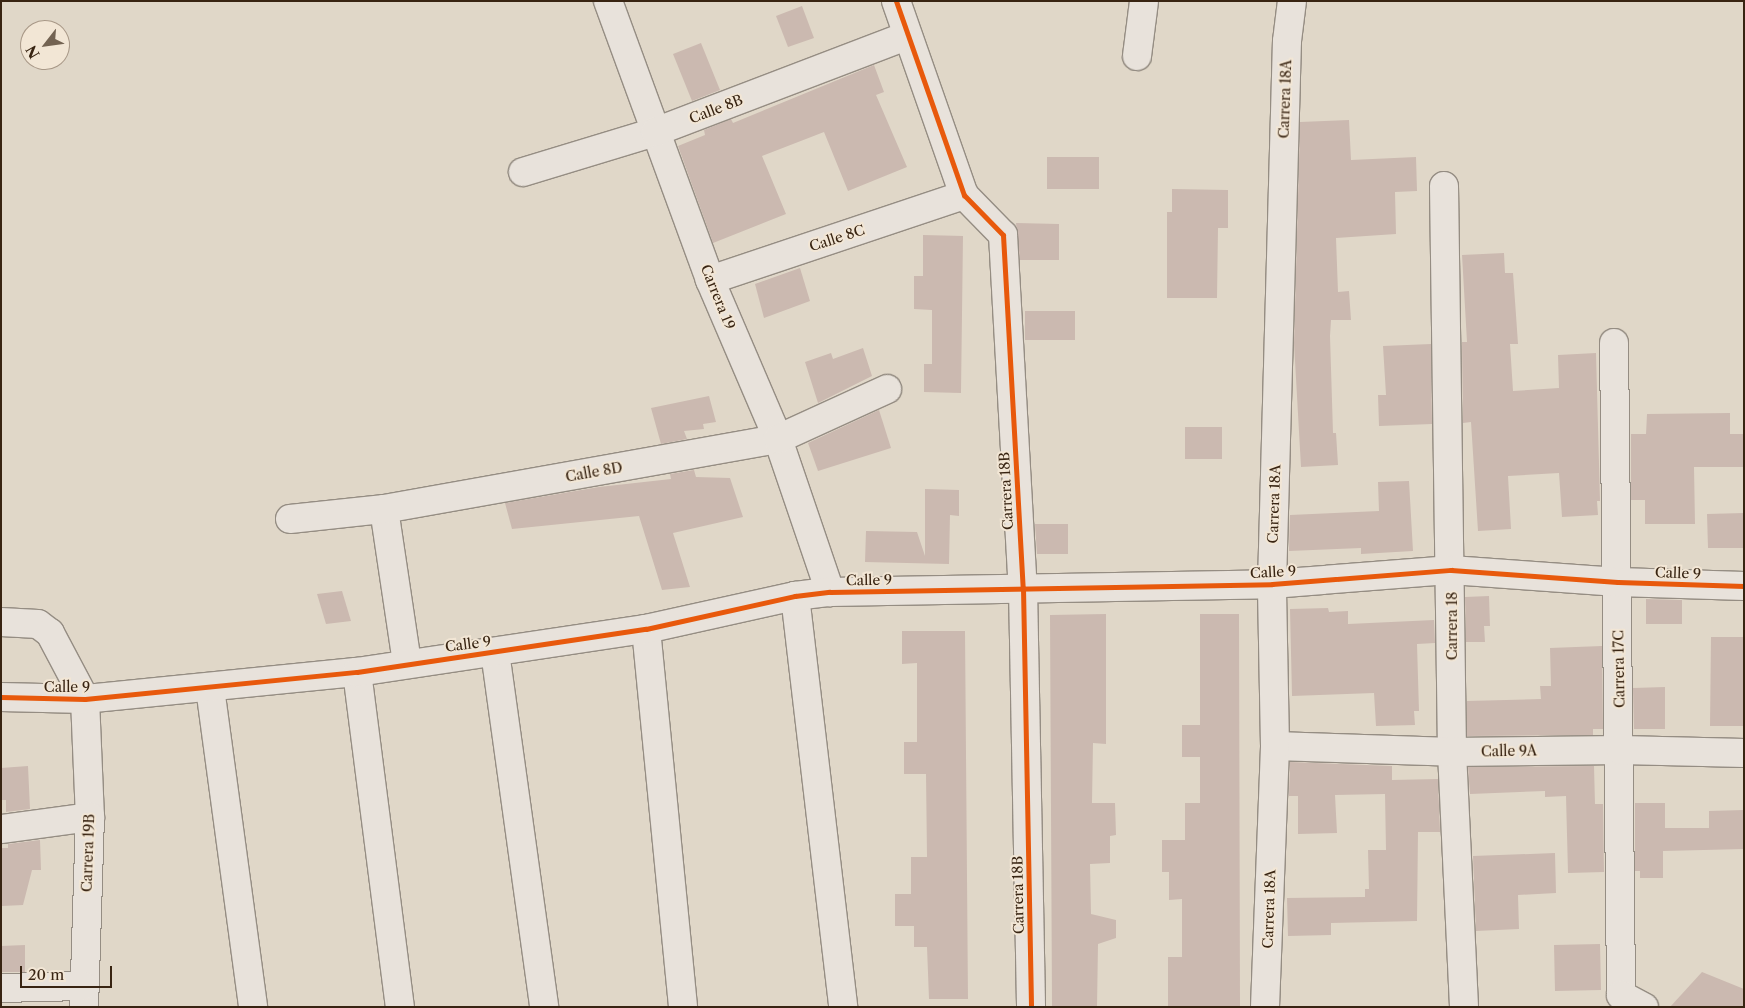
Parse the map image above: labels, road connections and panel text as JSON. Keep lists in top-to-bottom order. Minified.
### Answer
{"streets":{"street":["Carrera 18A","Calle 8B","Calle 8C","Carrera 19","Calle 8D","Carrera 18B","Calle 9","Carrera 18","Carrera 17C","Calle 9A","Carrera 19B"]},"crossings":[["Carrera 18A","Calle 9"],["Carrera 18A","Calle 9A"],["Calle 8B","Carrera 19"],["Calle 8B","Carrera 18B"],["Calle 8C","Carrera 19"],["Calle 8C","Carrera 18B"],["Carrera 19","Calle 8D"],["Carrera 19","Calle 9"],["Carrera 18B","Calle 9"],["Calle 9","Carrera 18"],["Calle 9","Carrera 17C"],["Calle 9","Carrera 19B"],["Carrera 18","Calle 9A"],["Carrera 17C","Calle 9A"]],"scale_bar":"20 m","north":"bottom left"}
